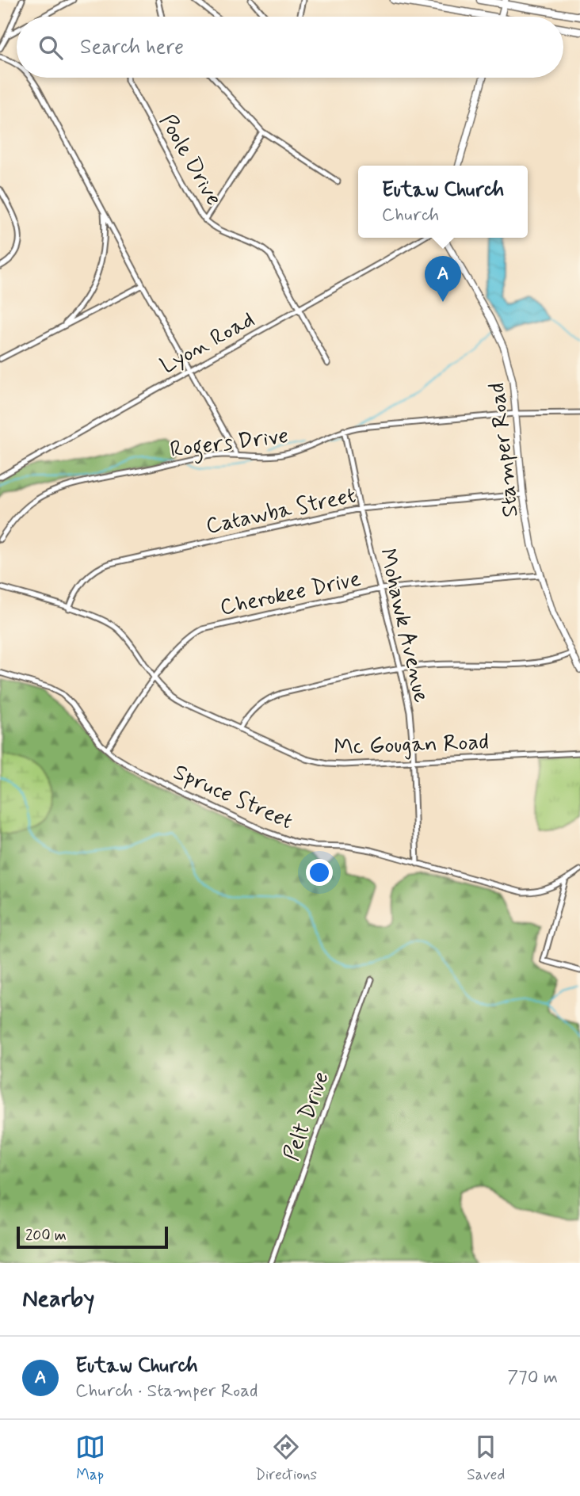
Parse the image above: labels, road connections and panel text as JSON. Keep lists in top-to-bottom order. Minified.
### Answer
{"streets":{"street":["Poole Drive","Lyon Road","Rogers Drive","Stamper Road","Catawba Street","Cherokee Drive","Mohawk Avenue","Mc Gougan Road","Spruce Street","Pelt Drive"]},"crossings":[["Rogers Drive","Stamper Road"],["Rogers Drive","Mohawk Avenue"],["Stamper Road","Catawba Street"],["Stamper Road","Cherokee Drive"],["Catawba Street","Mohawk Avenue"],["Catawba Street","Mc Gougan Road"],["Cherokee Drive","Mohawk Avenue"],["Cherokee Drive","Mc Gougan Road"],["Cherokee Drive","Spruce Street"],["Mohawk Avenue","Mc Gougan Road"],["Mohawk Avenue","Spruce Street"]],"scale_bar":"200 m","page":{"search":"Search here","popup":["Eutaw Church","Church"],"pins":"A","scale":"200 m","heading":"Nearby","list":[{"mark":"A","name":"Eutaw Church","note":"Church · Stamper Road","value":"770 m"}],"nav":["Map","Directions","Saved"]}}
